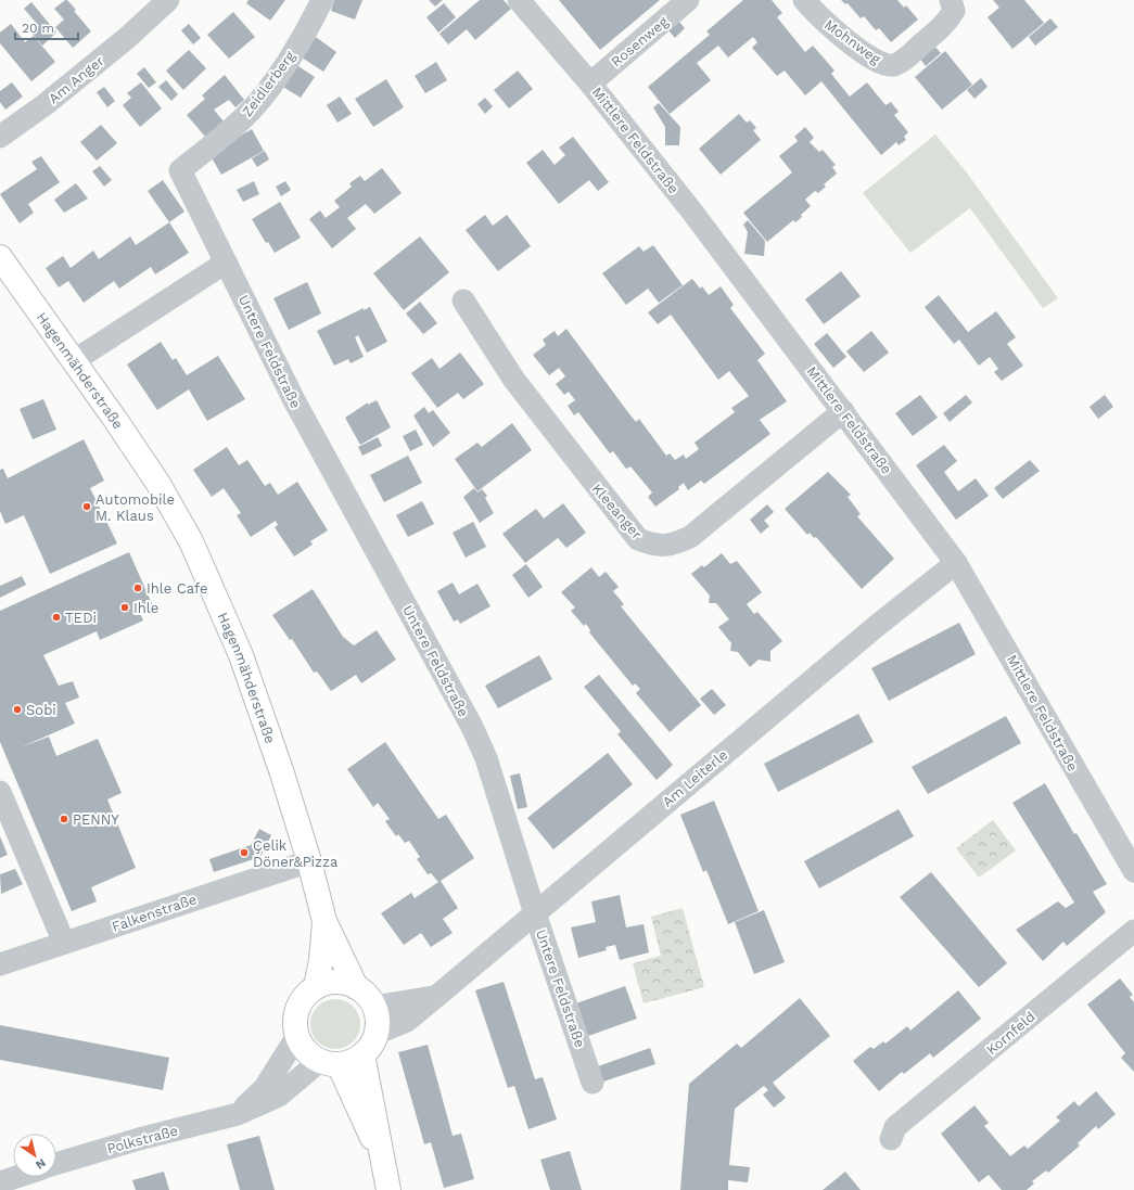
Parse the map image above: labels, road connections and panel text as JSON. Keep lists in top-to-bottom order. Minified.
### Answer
{"streets":{"street":["Rosenweg","Mohnweg","Am Anger","Zeidlerberg","Mittlere Feldstraße","Untere Feldstraße","Hagenmähderstraße","Kleeanger","Am Leiterle","Falkenstraße","Kornfeld","Polkstraße"]},"crossings":[["Rosenweg","Mittlere Feldstraße"],["Zeidlerberg","Untere Feldstraße"],["Mittlere Feldstraße","Kleeanger"],["Mittlere Feldstraße","Am Leiterle"],["Untere Feldstraße","Am Leiterle"],["Hagenmähderstraße","Am Leiterle"],["Hagenmähderstraße","Falkenstraße"],["Hagenmähderstraße","Polkstraße"],["Am Leiterle","Polkstraße"]],"places":["Automobile M. Klaus","Ihle Cafe","Ihle","TEDi","Sobi","PENNY","Çelik Döner&Pizza"],"scale_bar":"20 m","north":"bottom right"}
